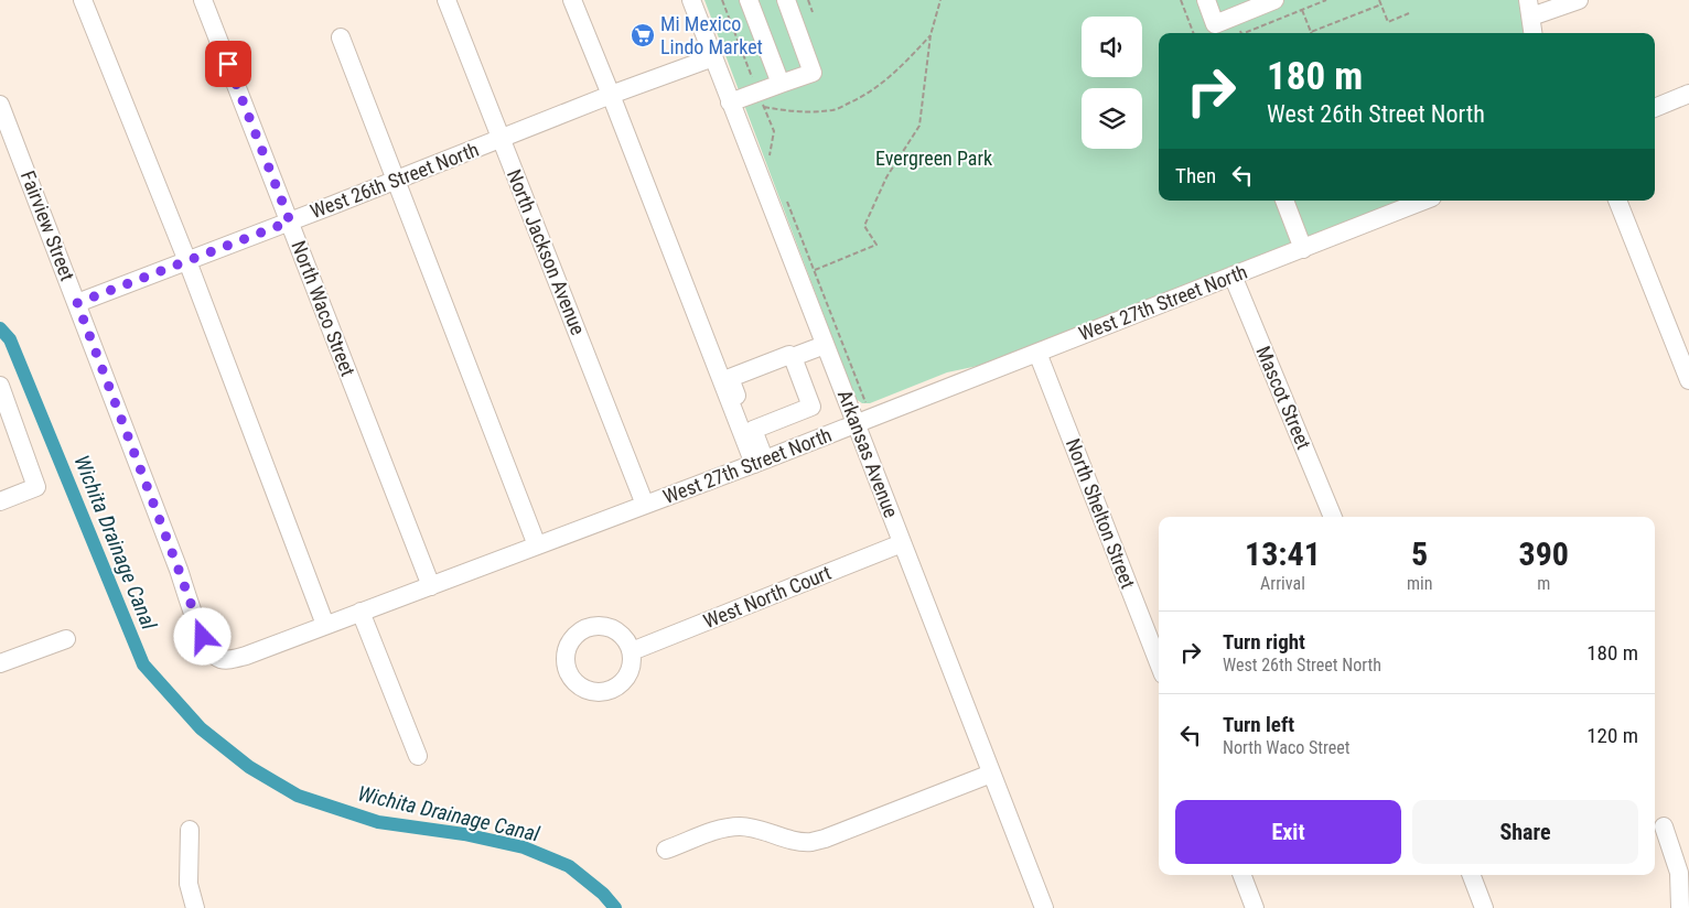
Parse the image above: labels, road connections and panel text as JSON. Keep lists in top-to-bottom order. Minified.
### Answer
{"streets":{"street":["West 26th Street North","Fairview Street","North Jackson Avenue","West 27th Street North","North Waco Street","Mascot Street","Arkansas Avenue","North Shelton Street","West North Court"]},"crossings":[["West 26th Street North","Fairview Street"],["West 26th Street North","North Jackson Avenue"],["West 26th Street North","North Waco Street"],["West 26th Street North","Arkansas Avenue"],["Fairview Street","West 27th Street North"],["North Jackson Avenue","West 27th Street North"],["West 27th Street North","North Waco Street"],["West 27th Street North","Mascot Street"],["West 27th Street North","Arkansas Avenue"],["West 27th Street North","North Shelton Street"],["Arkansas Avenue","West North Court"]],"water":["Wichita Drainage Canal"],"parks":["Evergreen Park"],"places":{"supermarket":["Mi Mexico Lindo Market"]},"page":{"turn":["180 m","West 26th Street North"],"then":"Then","eta":["13:41","Arrival","5","min","390","m"],"list":[{"name":"Turn right","note":"West 26th Street North","value":"180 m"},{"name":"Turn left","note":"North Waco Street","value":"120 m"}],"buttons":["Exit","Share"]}}
